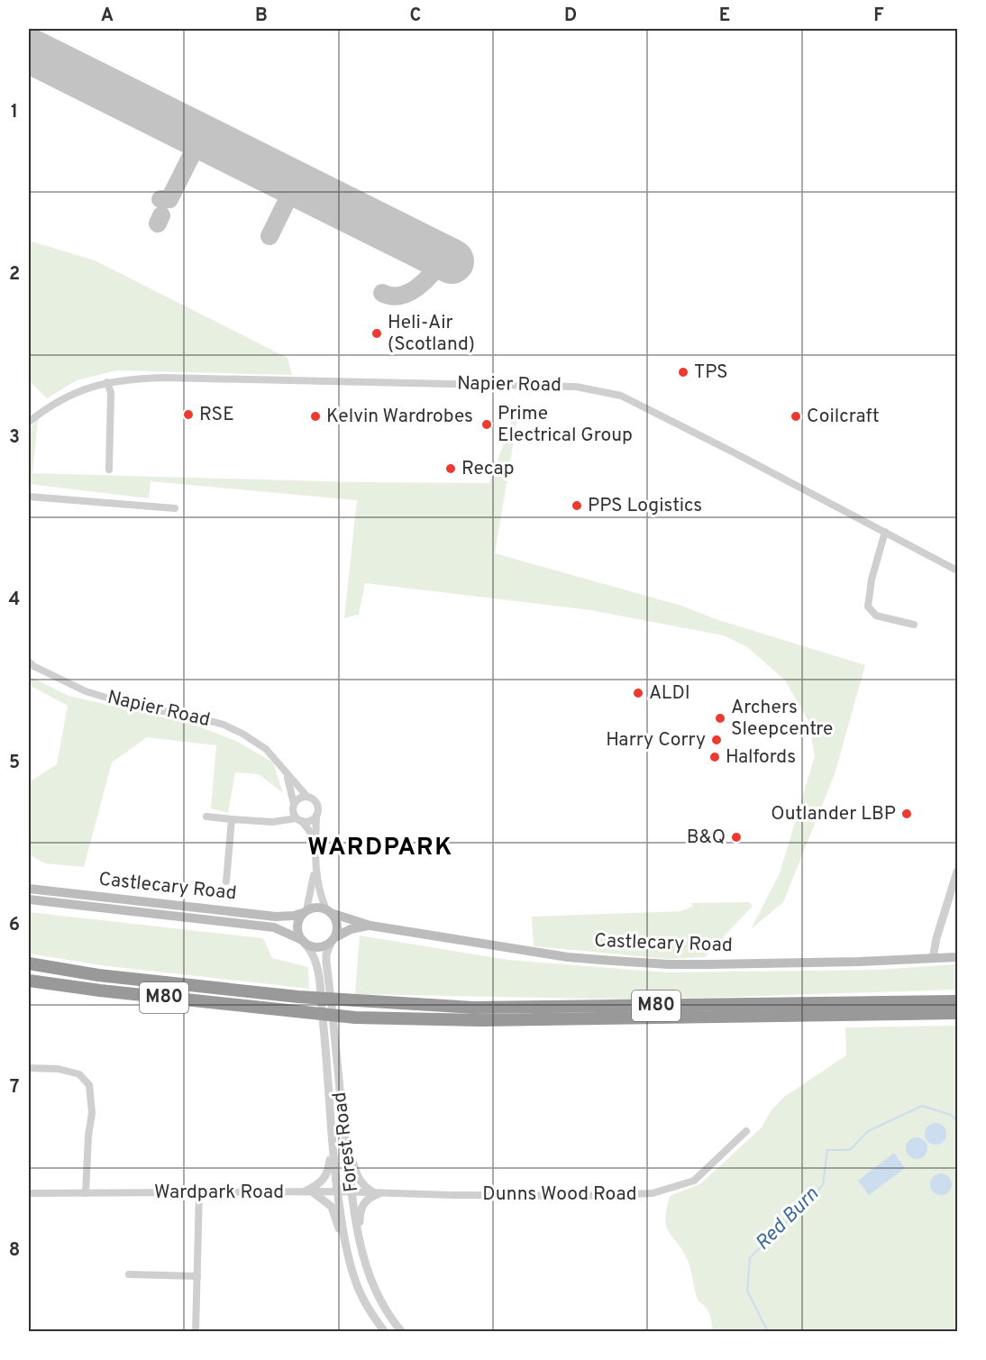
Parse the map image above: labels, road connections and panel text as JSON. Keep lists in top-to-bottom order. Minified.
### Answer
{"streets":{"highway":["M80"],"main road":["Castlecary Road"],"street":["Napier Road","Forest Road","Wardpark Road","Dunns Wood Road"]},"crossings":[["Castlecary Road","Forest Road"],["Forest Road","Wardpark Road"],["Forest Road","Dunns Wood Road"],["Wardpark Road","Dunns Wood Road"]],"districts":["WARDPARK"],"water":["Red Burn"],"places":["Heli-Air (Scotland)","TPS","RSE","Kelvin Wardrobes","Coilcraft","Prime Electrical Group","Recap","PPS Logistics","ALDI","Archers Sleepcentre","Harry Corry","Halfords","Outlander LBP","B&Q"],"grid":{"columns":["A","B","C","D","E","F"],"rows":["1","2","3","4","5","6","7","8"]}}
